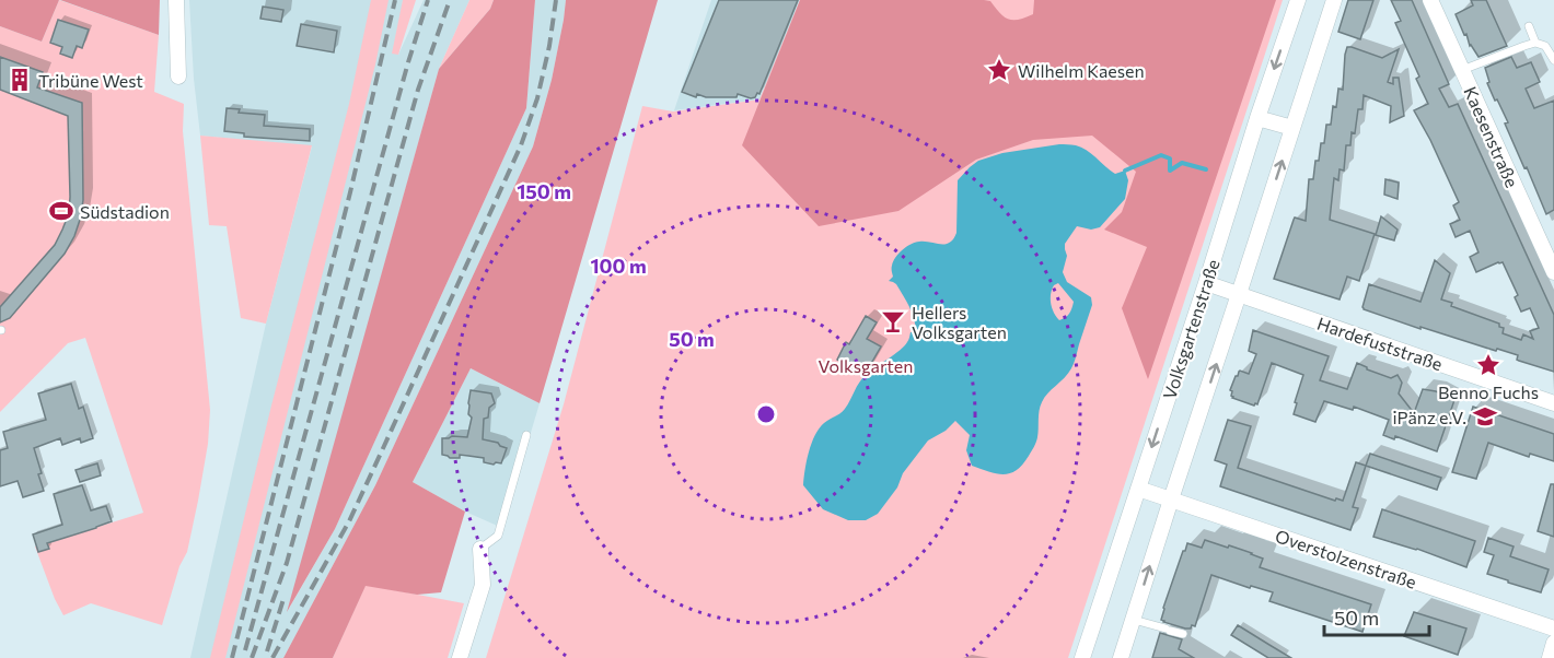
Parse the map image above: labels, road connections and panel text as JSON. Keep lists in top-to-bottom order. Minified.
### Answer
{"streets":{"street":["Kaesenstraße","Volksgartenstraße","Hardefuststraße","Overstolzenstraße"]},"crossings":[["Volksgartenstraße","Hardefuststraße"],["Volksgartenstraße","Overstolzenstraße"]],"parks":["Volksgarten"],"places":{"place":["Wilhelm Kaesen","Benno Fuchs"],"building":["Tribüne West"],"sports":["Südstadion"],"bar":["Hellers Volksgarten"],"school or university":["iPänz e.V."]},"scale_bar":"50 m","rings":["150 m","100 m","50 m"]}
